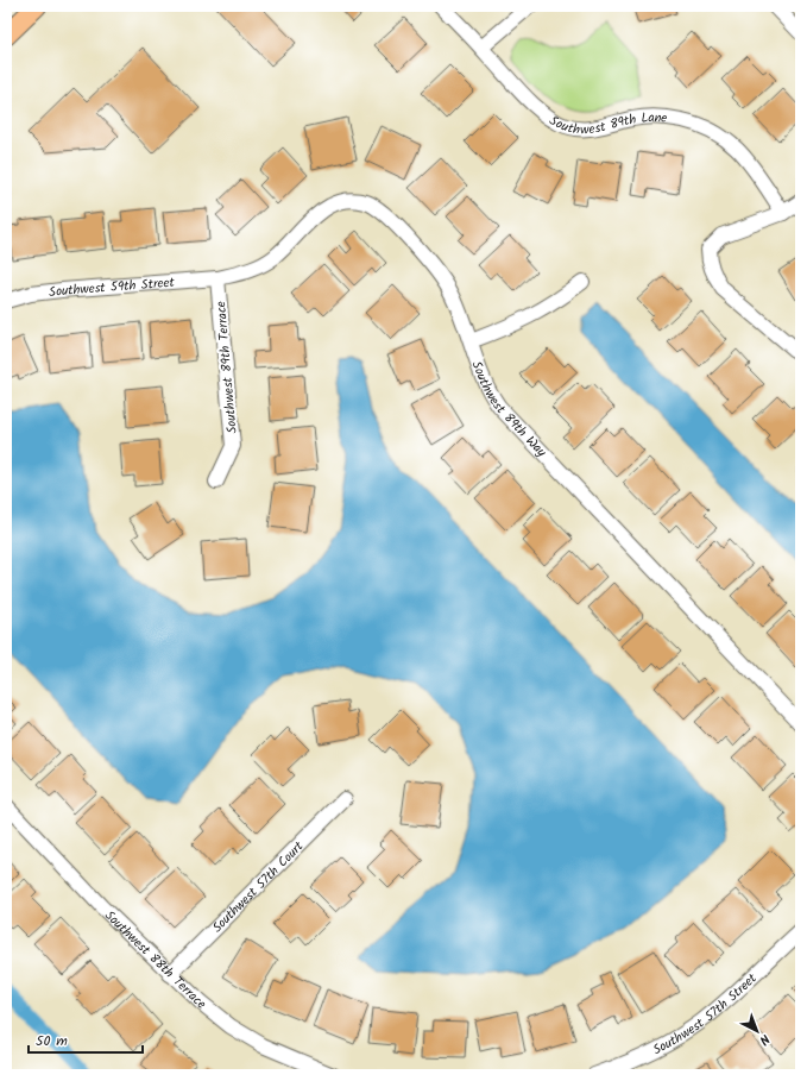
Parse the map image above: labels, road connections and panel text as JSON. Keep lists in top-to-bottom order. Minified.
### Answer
{"streets":{"street":["Southwest 89th Lane","Southwest 59th Street","Southwest 89th Terrace","Southwest 89th Way","Southwest 57th Court","Southwest 88th Terrace","Southwest 57th Street"]},"crossings":[["Southwest 59th Street","Southwest 89th Terrace"],["Southwest 59th Street","Southwest 89th Way"],["Southwest 89th Terrace","Southwest 89th Way"],["Southwest 57th Court","Southwest 88th Terrace"]],"scale_bar":"50 m","north":"bottom right"}
